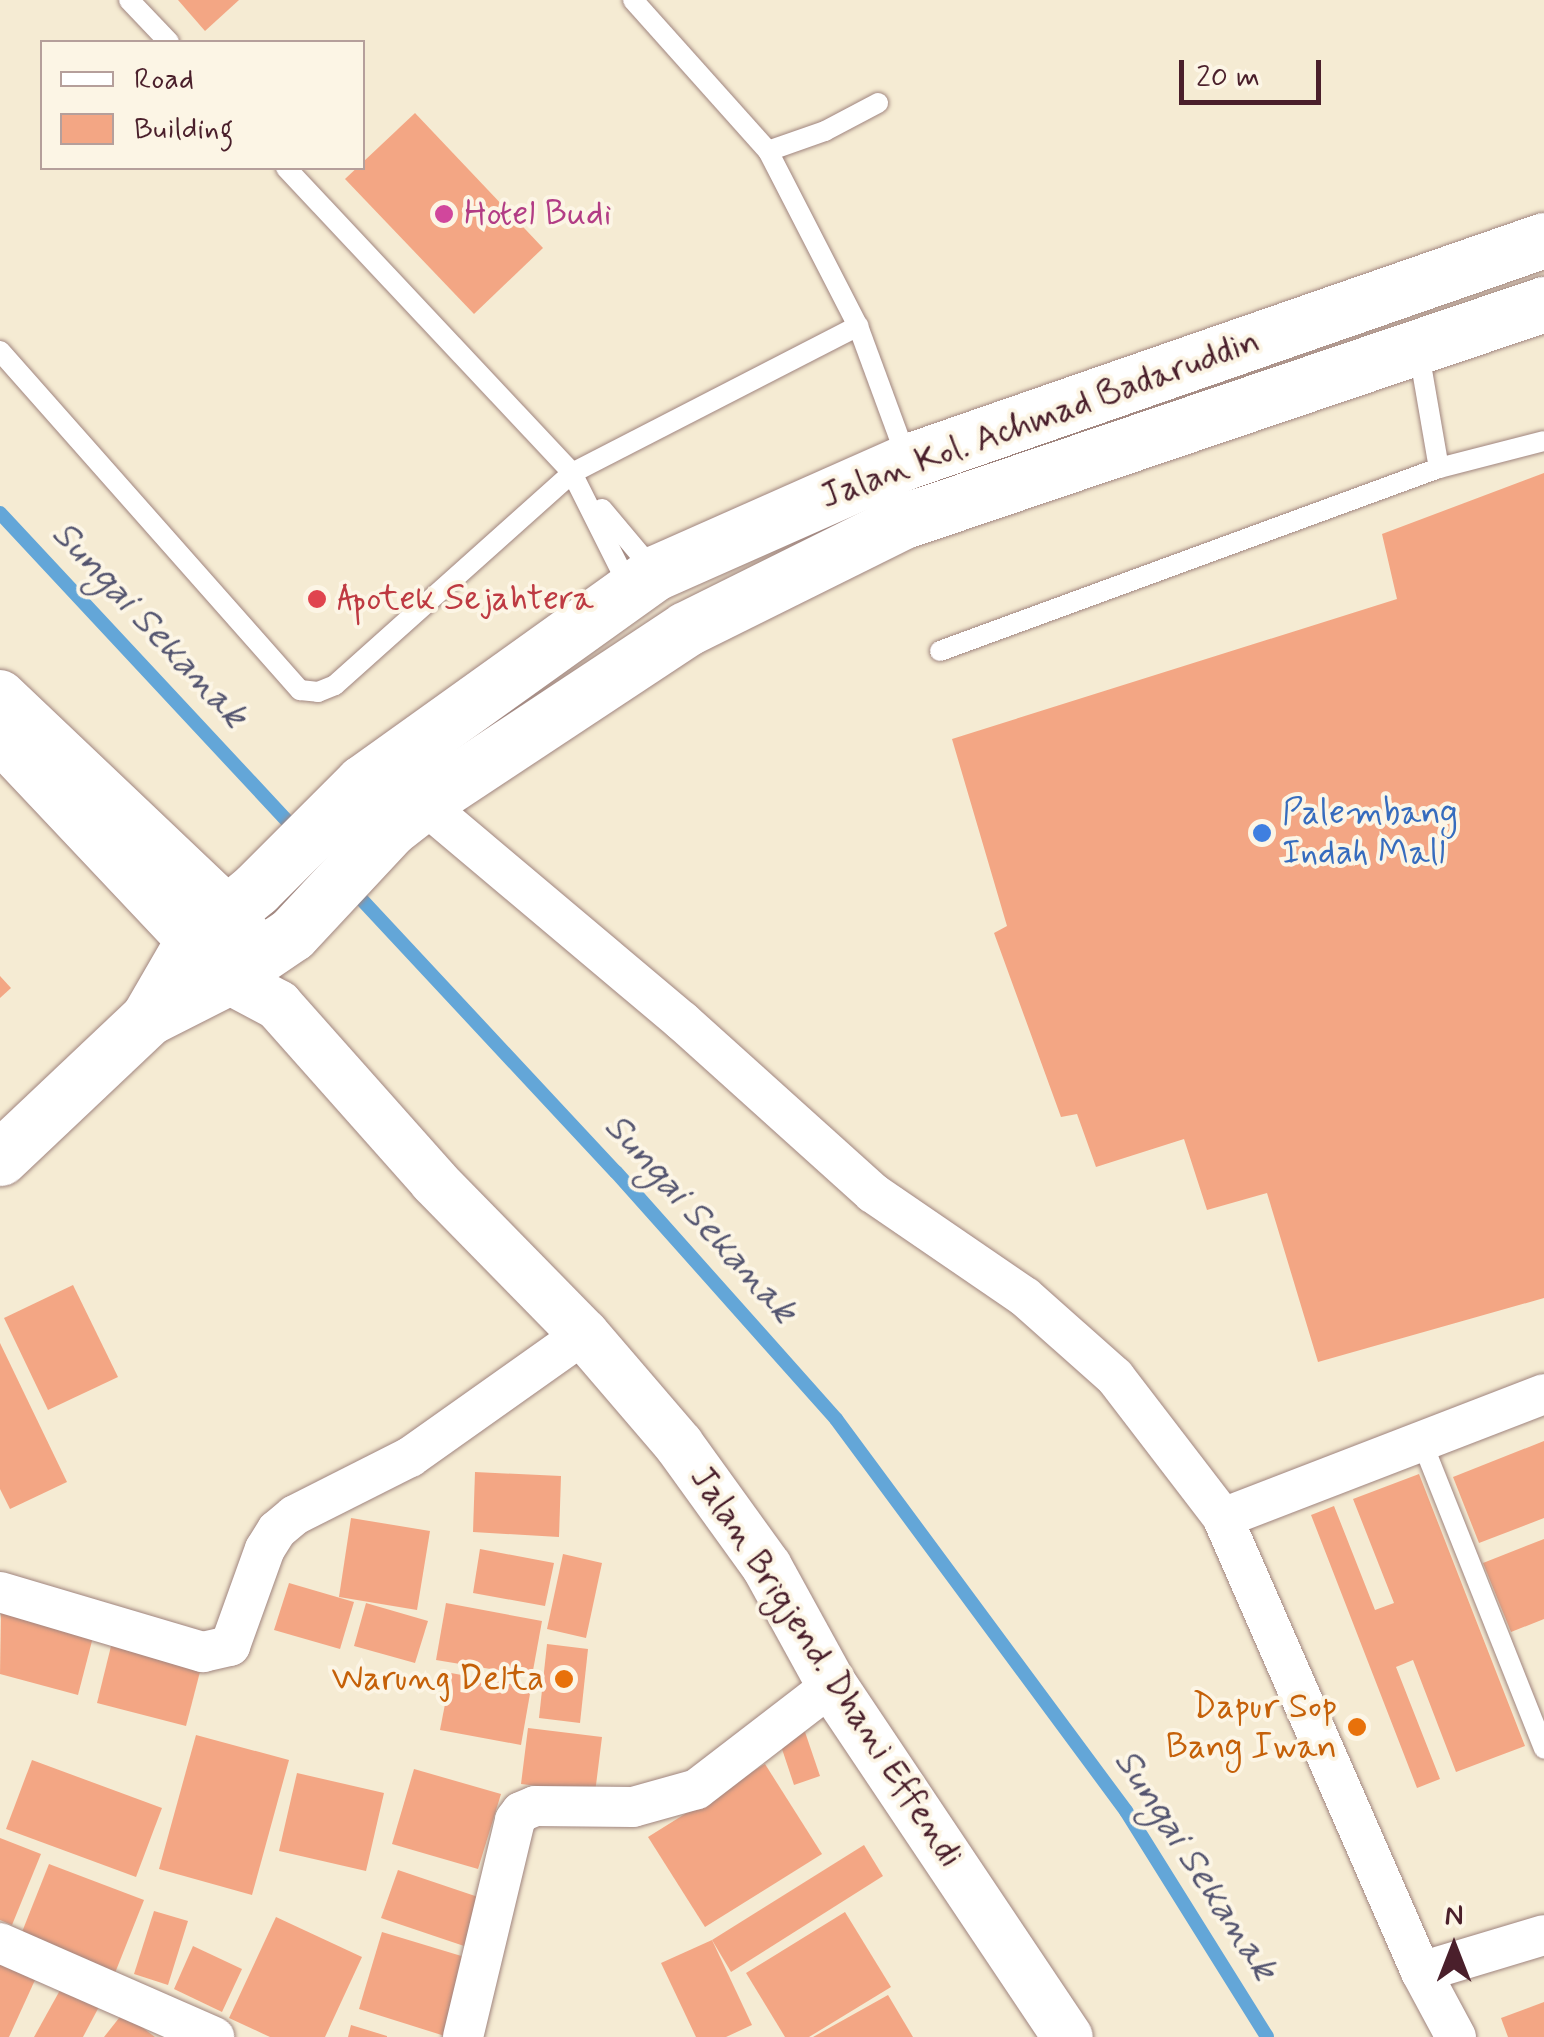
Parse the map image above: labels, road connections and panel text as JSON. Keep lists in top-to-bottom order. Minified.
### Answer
{"streets":{"main road":["Jalan Kol. Achmad Badaruddin"],"street":["Jalan Brigjend. Dhani Effendi"]},"crossings":[["Jalan Kol. Achmad Badaruddin","Jalan Brigjend. Dhani Effendi"]],"water":["Sungai Sekanak"],"places":["Hotel Budi","Apotek Sejahtera","Palembang Indah Mall","Warung Delta","Dapur Sop Bang Iwan"],"legend":["Road","Building"],"scale_bar":"20 m","north":"top"}
